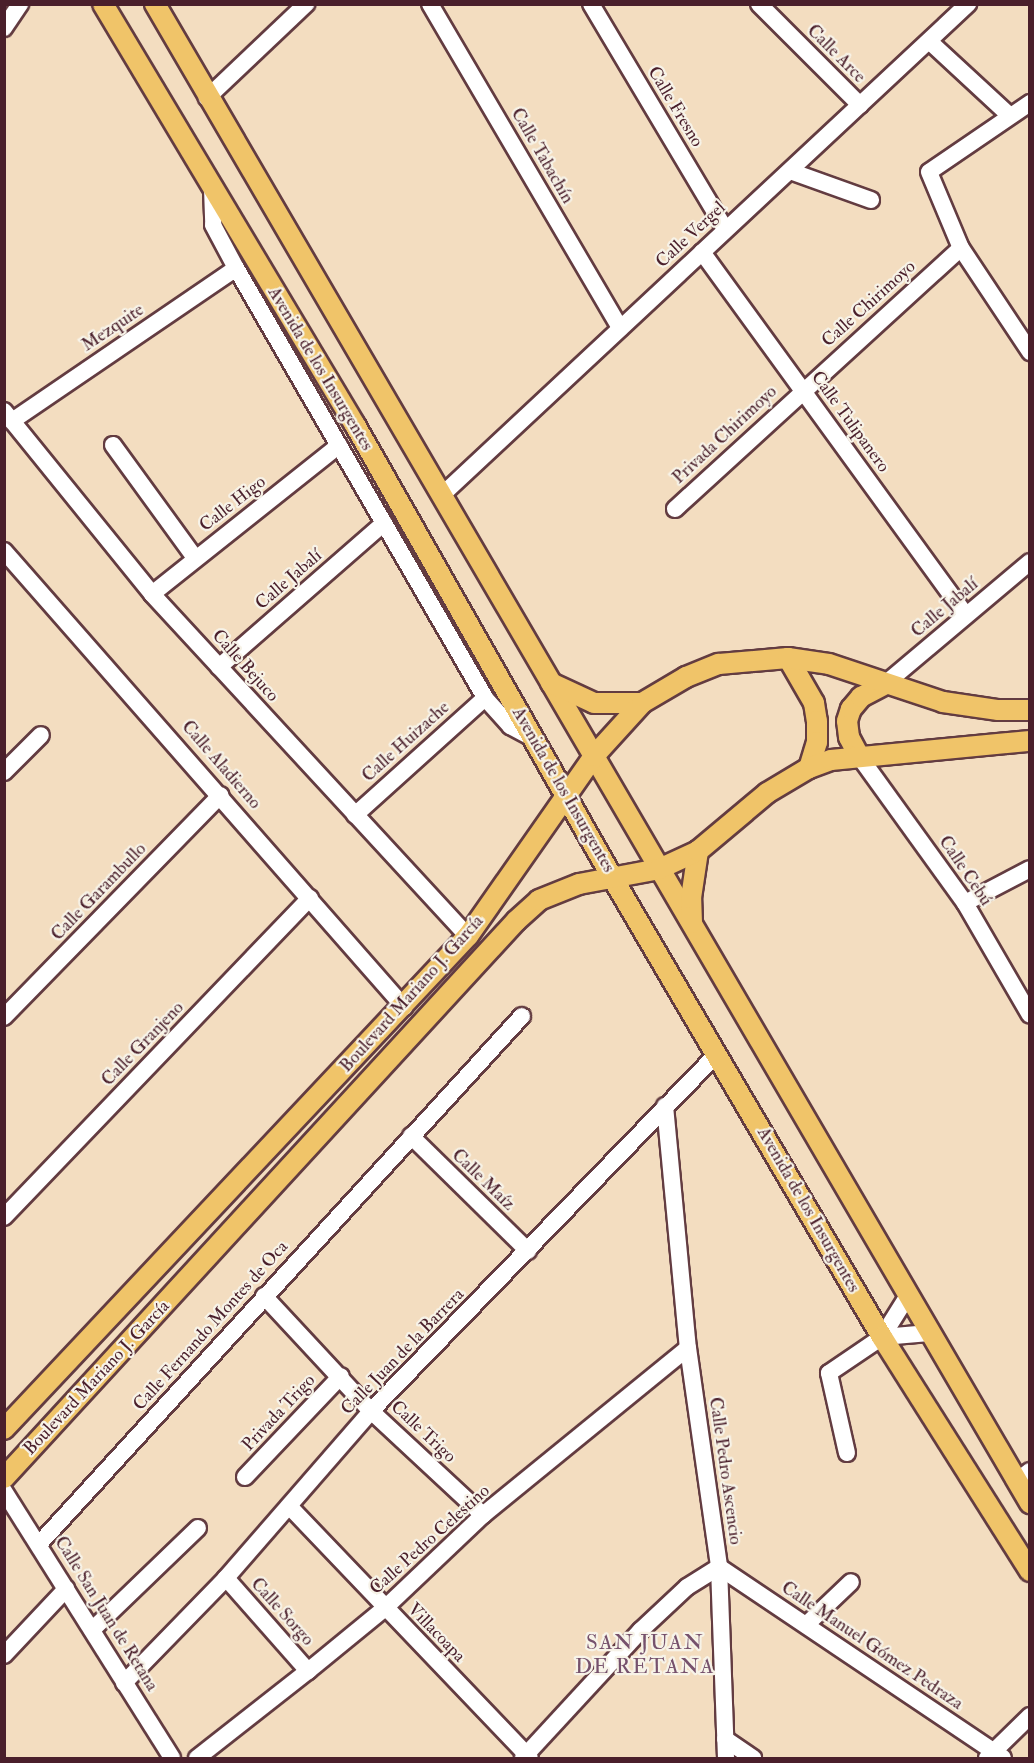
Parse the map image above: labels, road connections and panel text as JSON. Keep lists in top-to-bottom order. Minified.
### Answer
{"streets":{"main road":["Avenida de los Insurgentes","Boulevard Mariano J. García"],"street":["Calle Arce","Calle Fresno","Calle Tabachín","Calle Vergel","Calle Chirimoyo","Mezquite","Calle Tulipanero","Privada Chirimoyo","Calle Higo","Calle Jabalí","Calle Bejuco","Calle Huizache","Calle Aladierno","Calle Cebú","Calle Garambullo","Calle Granjeno","Calle Maíz","Calle Fernando Montes de Oca","Calle Juan de la Barrera","Privada Trigo","Calle Trigo","Calle Pedro Ascencio","Calle Pedro Celestino","Calle Sorgo","Calle San Juan de Retana","Villacoapa","Calle Manuel Gómez Pedraza"]},"crossings":[["Calle Arce","Calle Vergel"],["Calle Fresno","Calle Vergel"],["Calle Tabachín","Calle Vergel"],["Calle Vergel","Calle Tulipanero"],["Calle Chirimoyo","Calle Tulipanero"],["Calle Chirimoyo","Privada Chirimoyo"],["Mezquite","Calle Bejuco"],["Avenida de los Insurgentes","Boulevard Mariano J. García"],["Avenida de los Insurgentes","Calle Juan de la Barrera"],["Calle Tulipanero","Privada Chirimoyo"],["Calle Tulipanero","Calle Jabalí"],["Calle Higo","Calle Bejuco"],["Calle Jabalí","Calle Bejuco"],["Calle Jabalí","Boulevard Mariano J. García"],["Calle Bejuco","Calle Huizache"],["Calle Bejuco","Boulevard Mariano J. García"],["Calle Aladierno","Calle Garambullo"],["Calle Aladierno","Boulevard Mariano J. García"],["Calle Aladierno","Calle Granjeno"],["Calle Cebú","Boulevard Mariano J. García"],["Calle Maíz","Calle Fernando Montes de Oca"],["Calle Maíz","Calle Juan de la Barrera"],["Calle Fernando Montes de Oca","Calle Trigo"],["Calle Fernando Montes de Oca","Calle San Juan de Retana"],["Calle Juan de la Barrera","Calle Trigo"],["Calle Juan de la Barrera","Calle Pedro Ascencio"],["Calle Juan de la Barrera","Calle Sorgo"],["Calle Juan de la Barrera","Calle San Juan de Retana"],["Calle Juan de la Barrera","Villacoapa"],["Privada Trigo","Calle Trigo"],["Calle Trigo","Calle Pedro Celestino"],["Calle Pedro Ascencio","Calle Pedro Celestino"],["Calle Pedro Ascencio","Villacoapa"],["Calle Pedro Ascencio","Calle Manuel Gómez Pedraza"],["Calle Pedro Celestino","Calle Sorgo"],["Calle Pedro Celestino","Villacoapa"]],"districts":["SAN JUAN DE RETANA"]}
